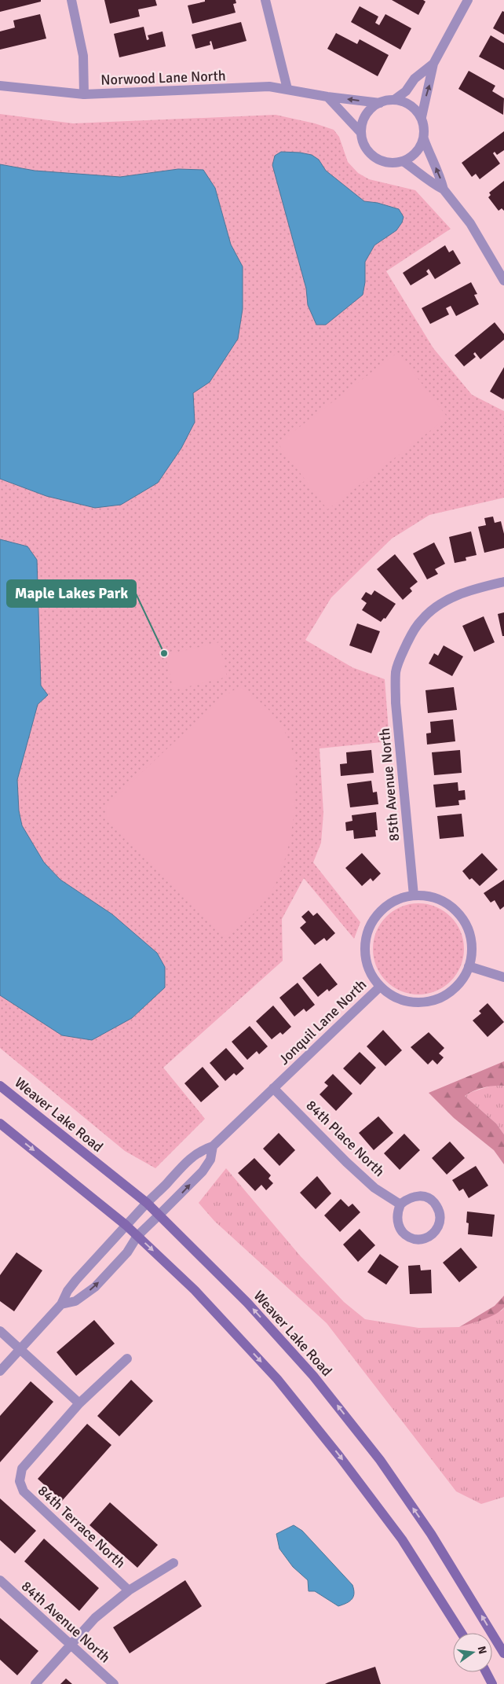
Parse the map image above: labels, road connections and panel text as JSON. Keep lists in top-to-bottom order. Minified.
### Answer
{"streets":{"main road":["Weaver Lake Road"],"street":["Norwood Lane North","85th Avenue North","Jonquil Lane North","84th Place North","84th Terrace North","84th Avenue North"]},"crossings":[["85th Avenue North","Jonquil Lane North"],["Jonquil Lane North","Weaver Lake Road"],["Jonquil Lane North","84th Place North"]],"places":["Maple Lakes Park"],"north":"right"}
